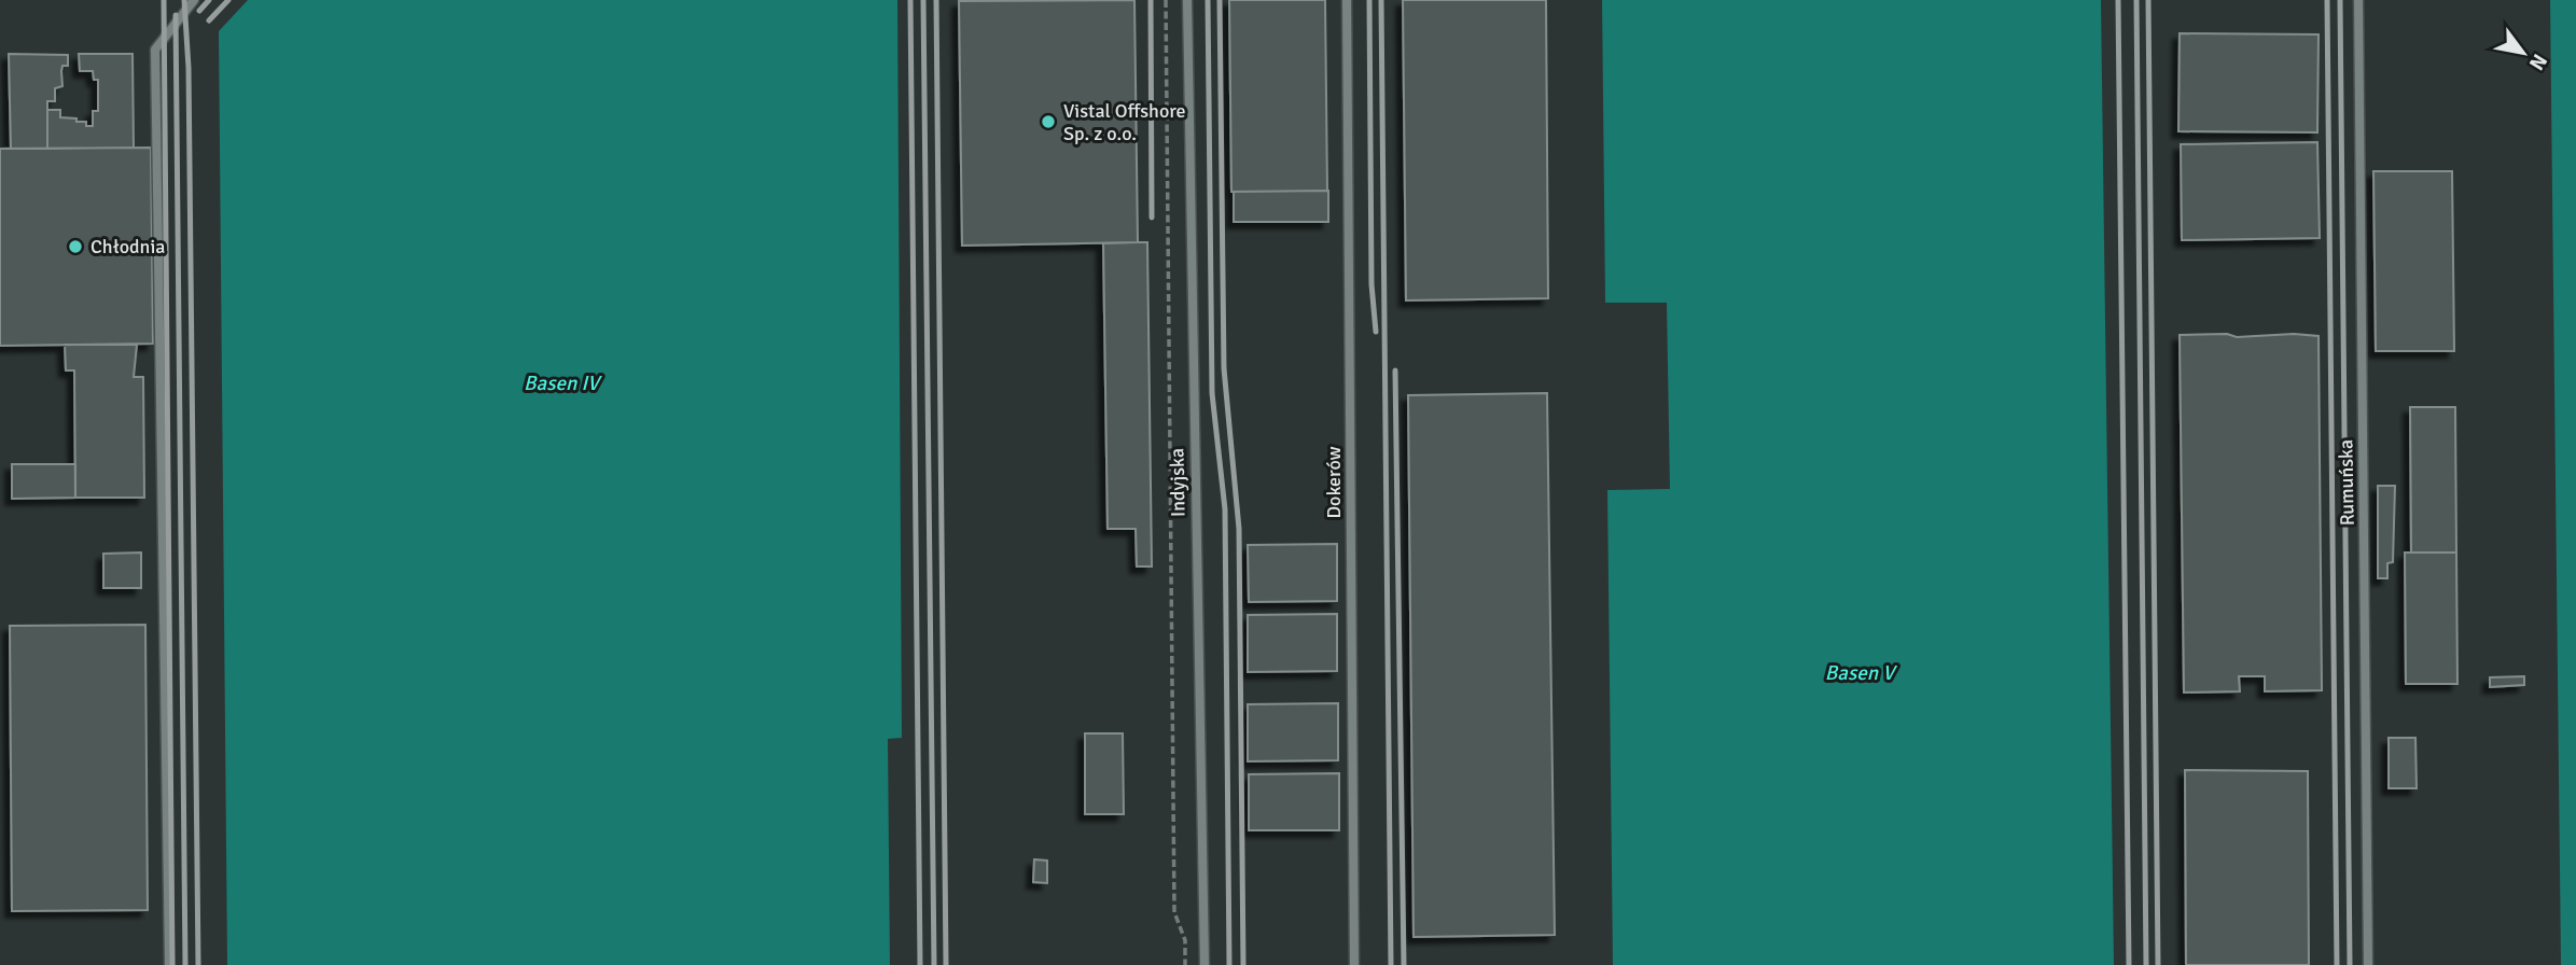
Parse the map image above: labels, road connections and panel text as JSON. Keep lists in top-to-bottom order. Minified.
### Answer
{"streets":{"lane":["Indyjska","Dokerów","Rumuńska"]},"water":["Basen IV","Basen V"],"places":["Vistal Offshore Sp. z o.o.","Chłodnia"],"north":"bottom right"}
